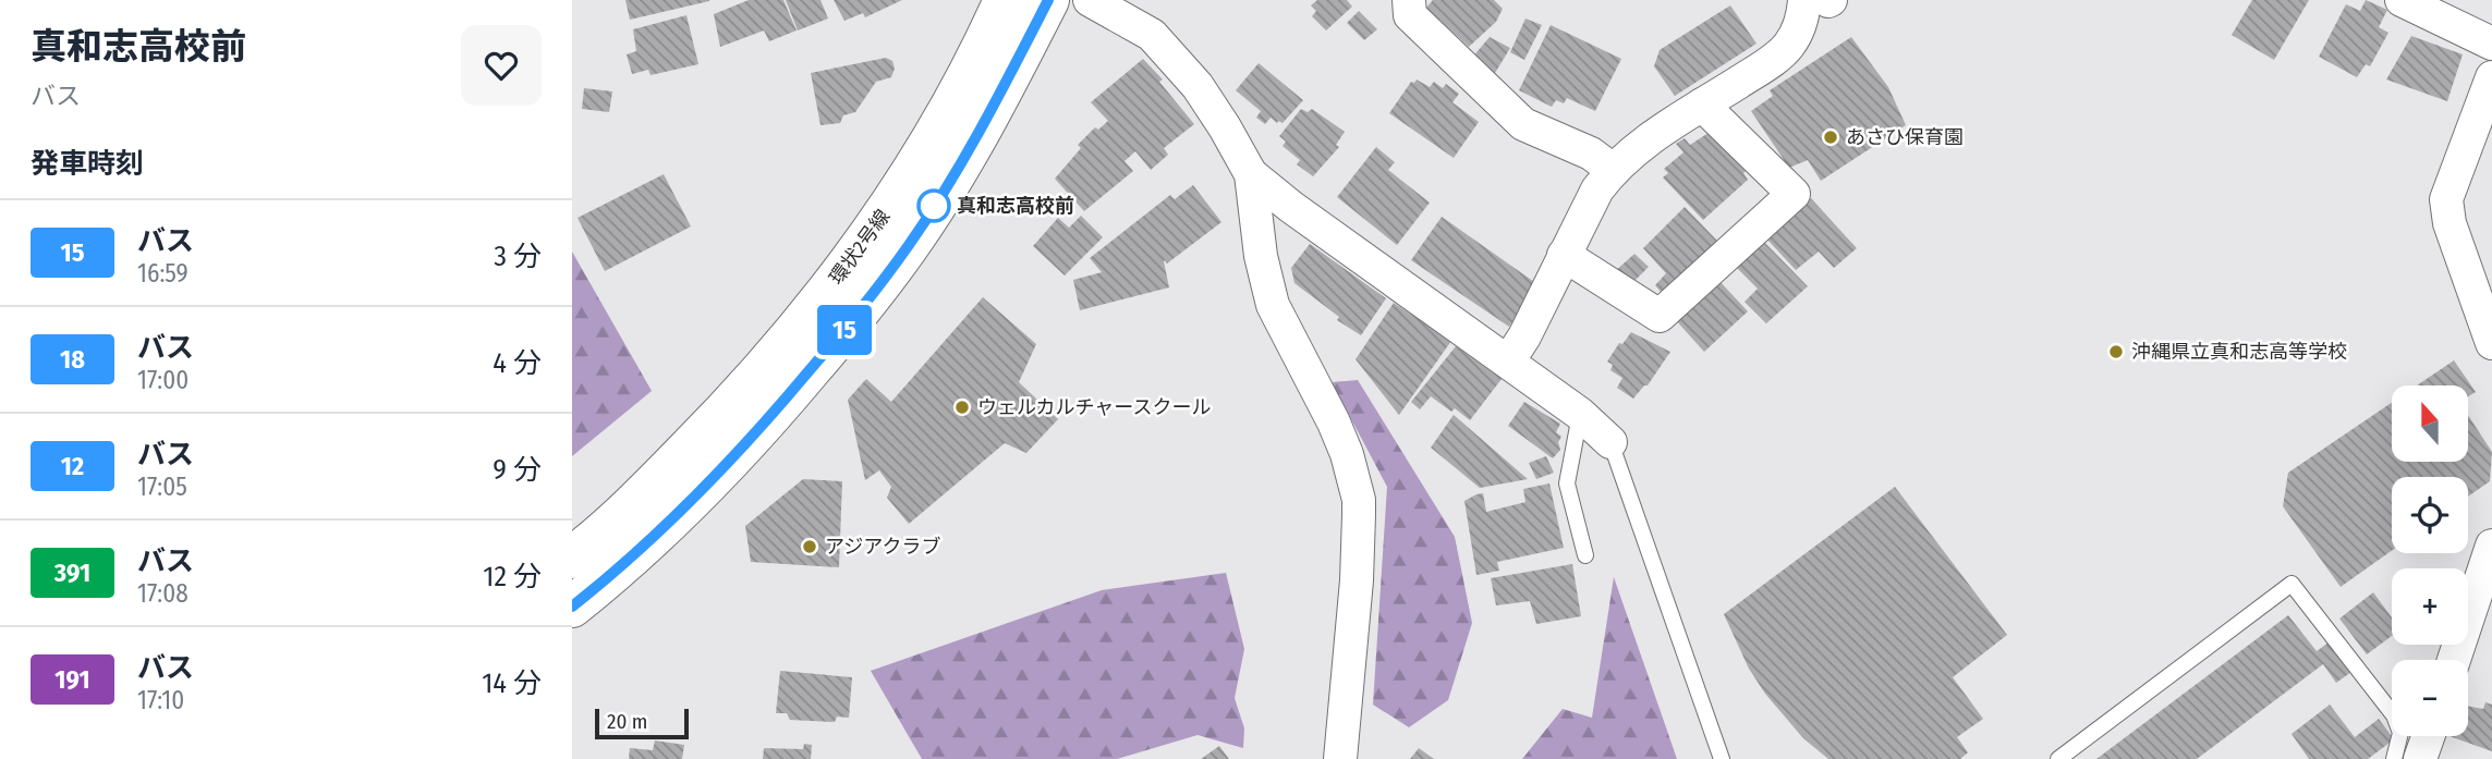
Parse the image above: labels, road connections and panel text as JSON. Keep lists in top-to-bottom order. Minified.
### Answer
{"streets":{"main road":["環状2号線"]},"places":["あさひ保育園","真和志高校前","沖縄県立真和志高等学校","ウェルカルチャースクール","アジアクラブ"],"lines":["bus line 15"],"scale_bar":"20 m","north":"top","page":{"heading":[["真和志高校前","バス"],"発車時刻"],"on_map":"15","list":[{"mark":"15","name":"バス","note":"16:59","value":"3 分"},{"mark":"18","name":"バス","note":"17:00","value":"4 分"},{"mark":"12","name":"バス","note":"17:05","value":"9 分"},{"mark":"391","name":"バス","note":"17:08","value":"12 分"},{"mark":"191","name":"バス","note":"17:10","value":"14 分"}],"map_buttons":["+","−"],"scale":"20 m"}}
